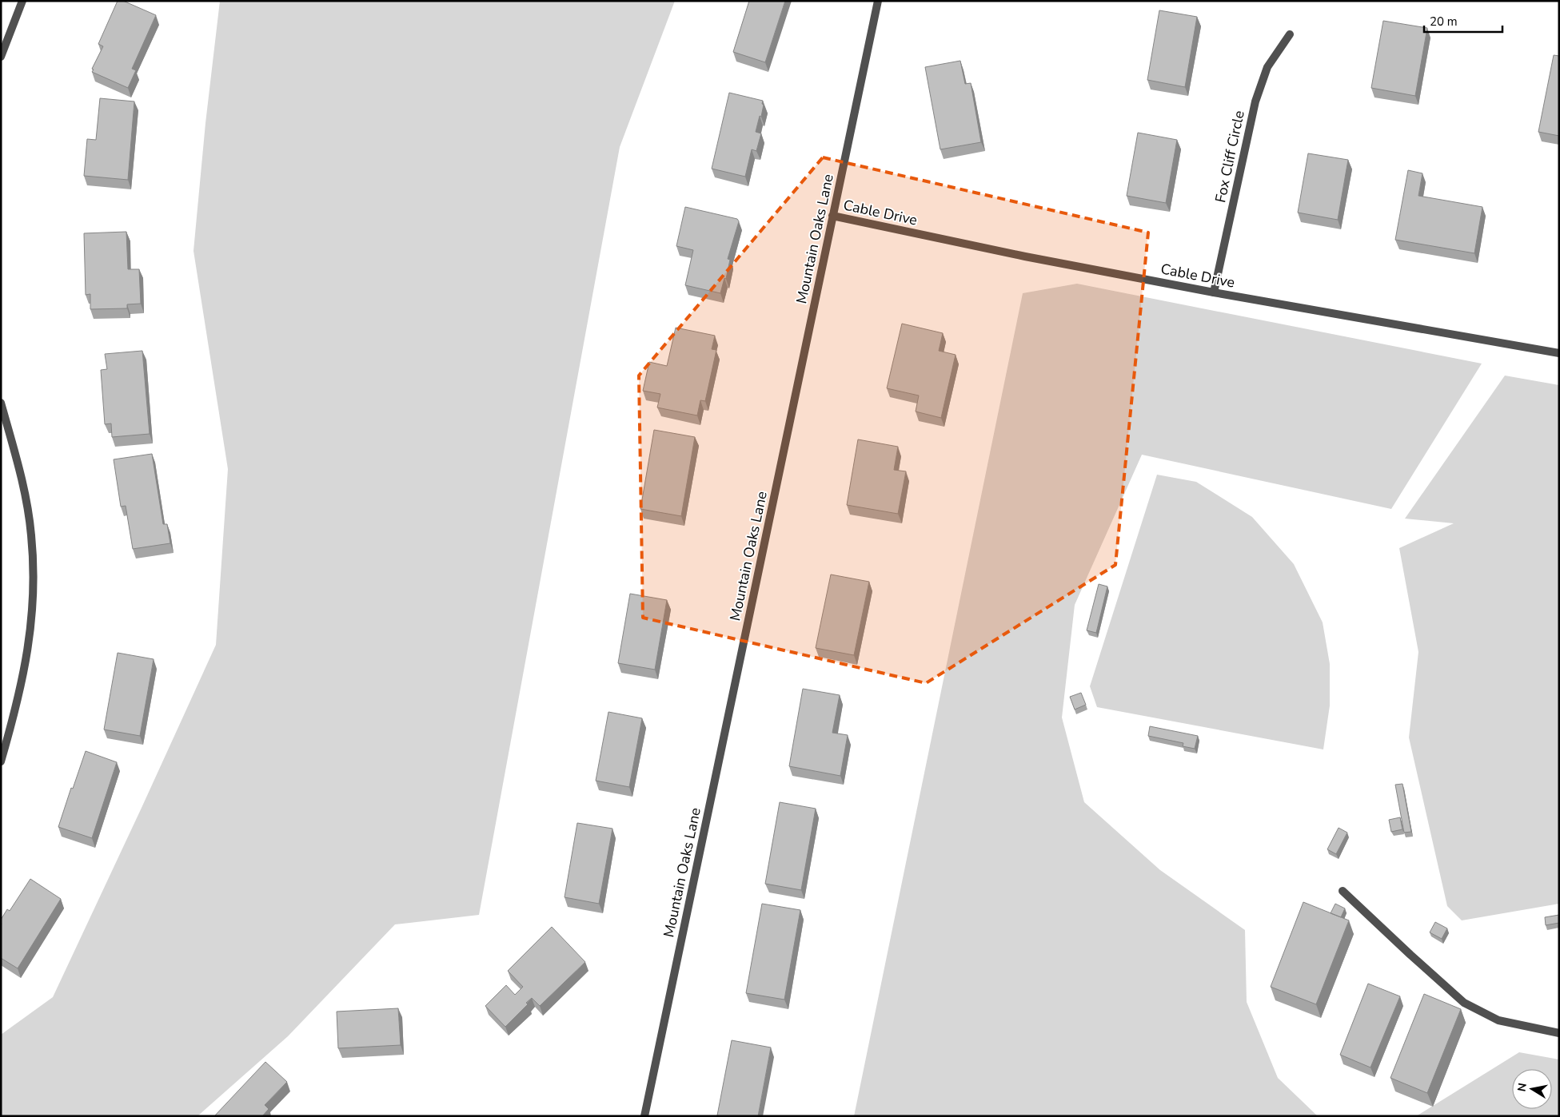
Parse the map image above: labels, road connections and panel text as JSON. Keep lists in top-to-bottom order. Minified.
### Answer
{"streets":{"street":["Fox Cliff Circle","Cable Drive","Mountain Oaks Lane"]},"crossings":[["Fox Cliff Circle","Cable Drive"],["Cable Drive","Mountain Oaks Lane"]],"scale_bar":"20 m","north":"left"}
